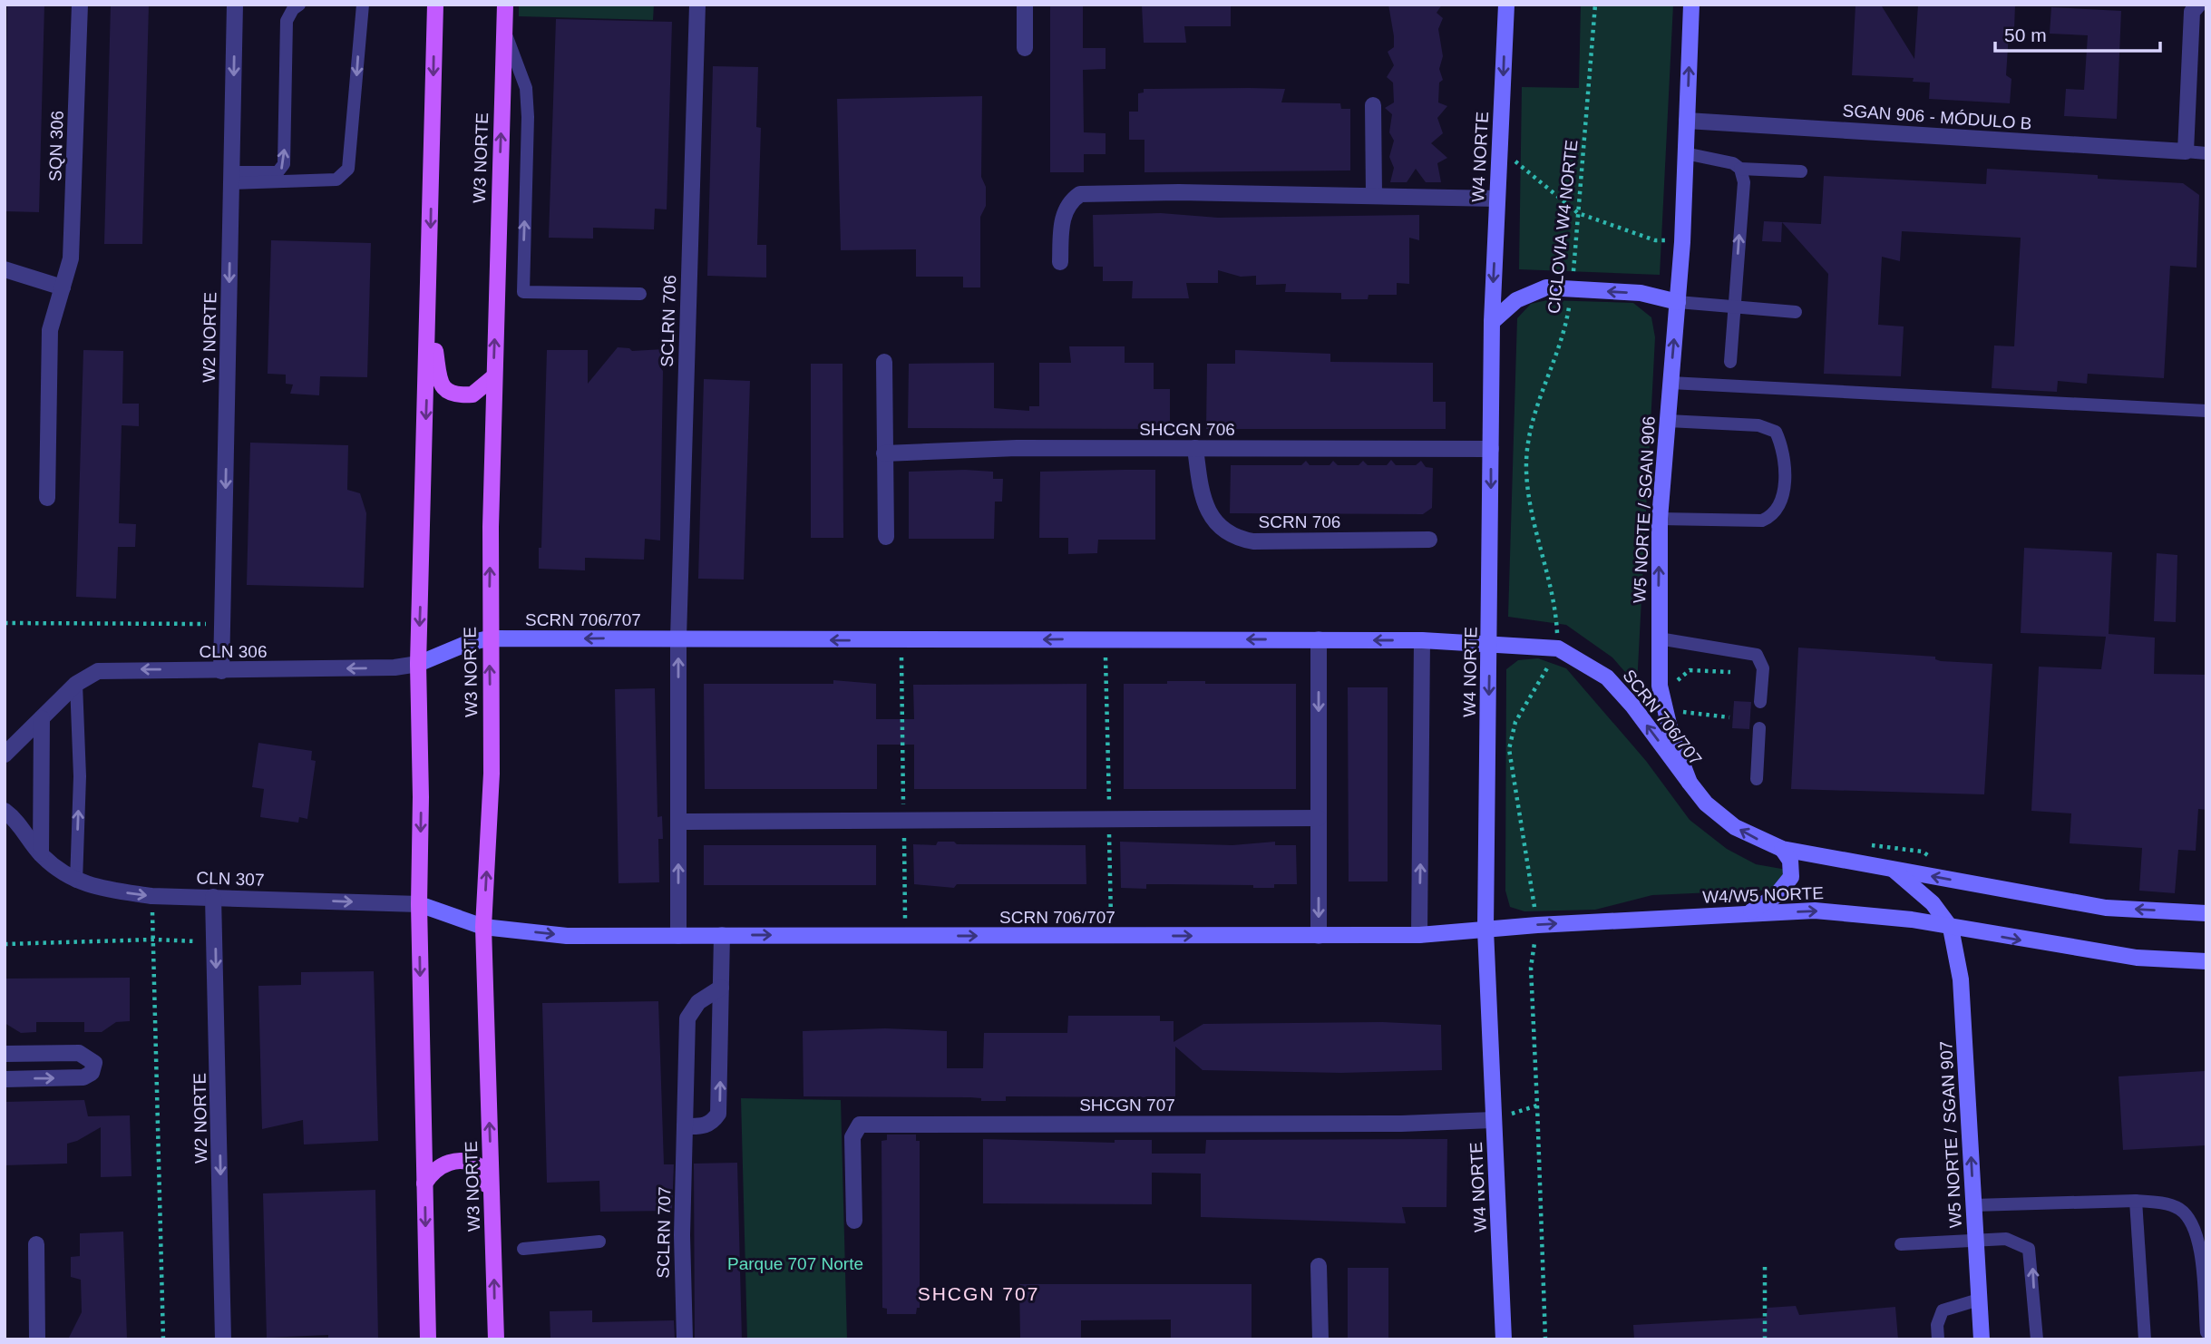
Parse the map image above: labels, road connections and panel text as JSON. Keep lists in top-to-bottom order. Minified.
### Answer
{"streets":{"main road":["W4 NORTE","W3 NORTE","W5 NORTE / SGAN 906","SCRN 706/707","CLN 306","CLN 307","W4/W5 NORTE","W5 NORTE / SGAN 907"],"street":["SGAN 906 - MÓDULO B","SQN 306","SCLRN 706","W2 NORTE","SHCGN 706","SCRN 706","SHCGN 707","SCLRN 707"],"path":["CICLOVIA W4 NORTE"]},"crossings":[["SGAN 906 - MÓDULO B","W5 NORTE / SGAN 906"],["W4 NORTE","SHCGN 706"],["W4 NORTE","SCRN 706/707"],["W4 NORTE","W4/W5 NORTE"],["W4 NORTE","SHCGN 707"],["W3 NORTE","SCRN 706/707"],["W3 NORTE","CLN 306"],["W3 NORTE","CLN 307"],["CICLOVIA W4 NORTE","SCRN 706/707"],["SCLRN 706","SCRN 706/707"],["W2 NORTE","CLN 306"],["W2 NORTE","CLN 307"],["SHCGN 706","SCRN 706"],["W5 NORTE / SGAN 906","SCRN 706/707"],["SCRN 706/707","CLN 306"],["SCRN 706/707","CLN 307"],["SCRN 706/707","W4/W5 NORTE"],["W4/W5 NORTE","W5 NORTE / SGAN 907"]],"one_way":["W4 NORTE","W2 NORTE","W5 NORTE / SGAN 906","CLN 306","CLN 307","W5 NORTE / SGAN 907"],"districts":["SHCGN 707"],"parks":["Parque 707 Norte"],"scale_bar":"50 m"}
